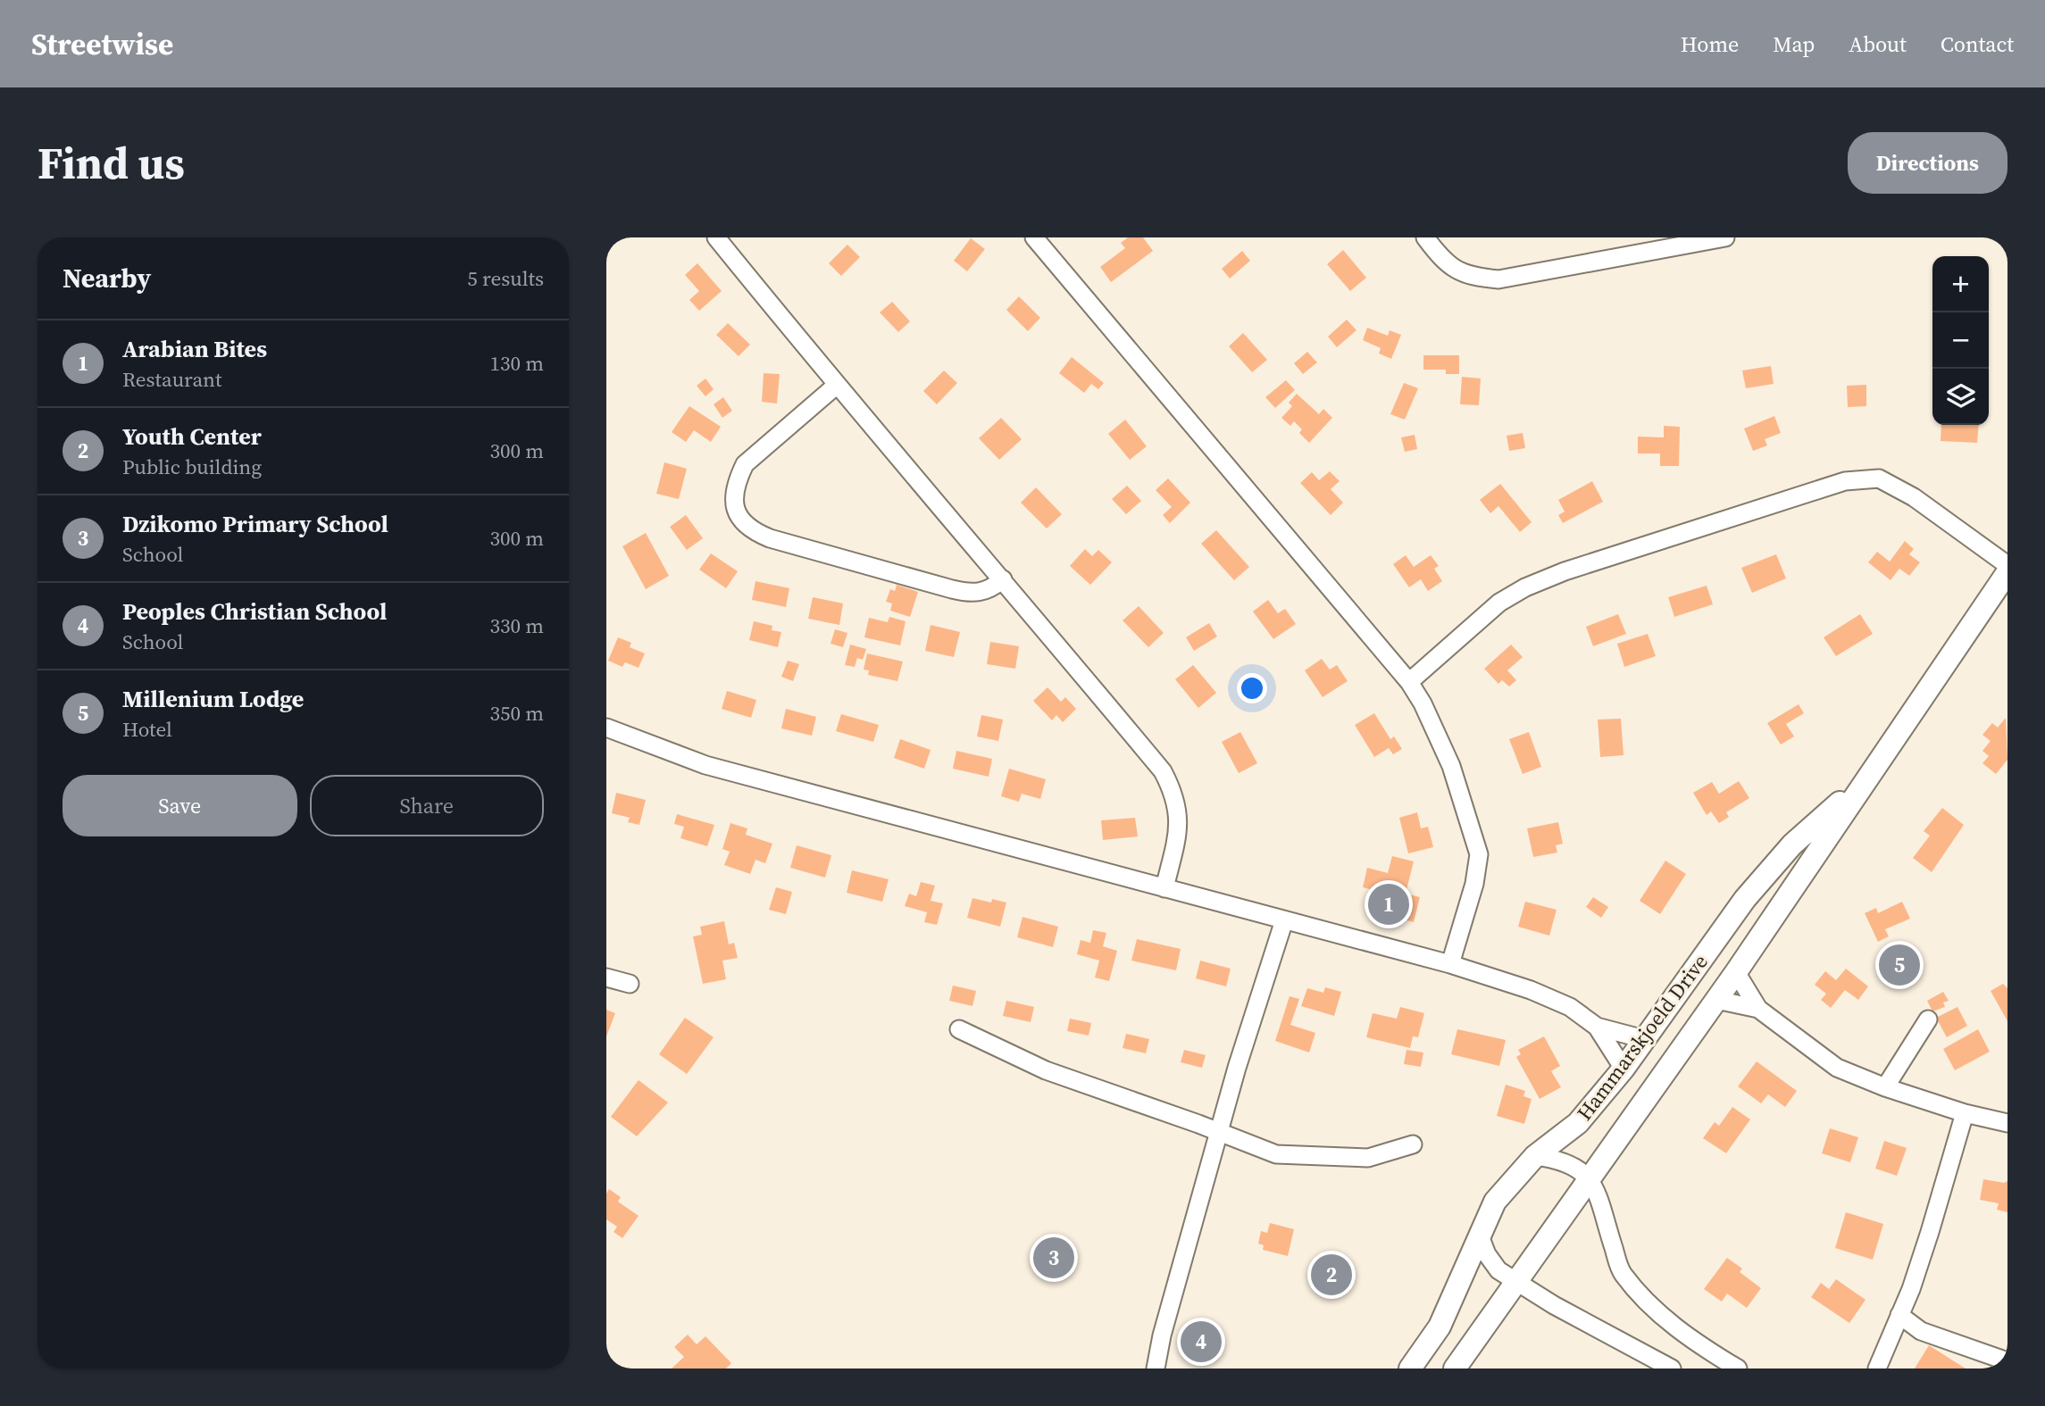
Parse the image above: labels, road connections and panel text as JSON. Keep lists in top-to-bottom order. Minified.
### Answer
{"streets":{"main road":["Hammarskjoeld Drive"]},"page":{"header":"Streetwise","nav":["Home","Map","About","Contact"],"buttons":["Directions",["Save","Share"]],"title":"Find us","heading":["Nearby","5 results"],"map_buttons":["+","−"],"list":[{"mark":"1","name":"Arabian Bites","note":"Restaurant","value":"130 m"},{"mark":"2","name":"Youth Center","note":"Public building","value":"300 m"},{"mark":"3","name":"Dzikomo Primary School","note":"School","value":"300 m"},{"mark":"4","name":"Peoples Christian School","note":"School","value":"330 m"},{"mark":"5","name":"Millenium Lodge","note":"Hotel","value":"350 m"}],"pins":["1","5","3","2","4"]}}
